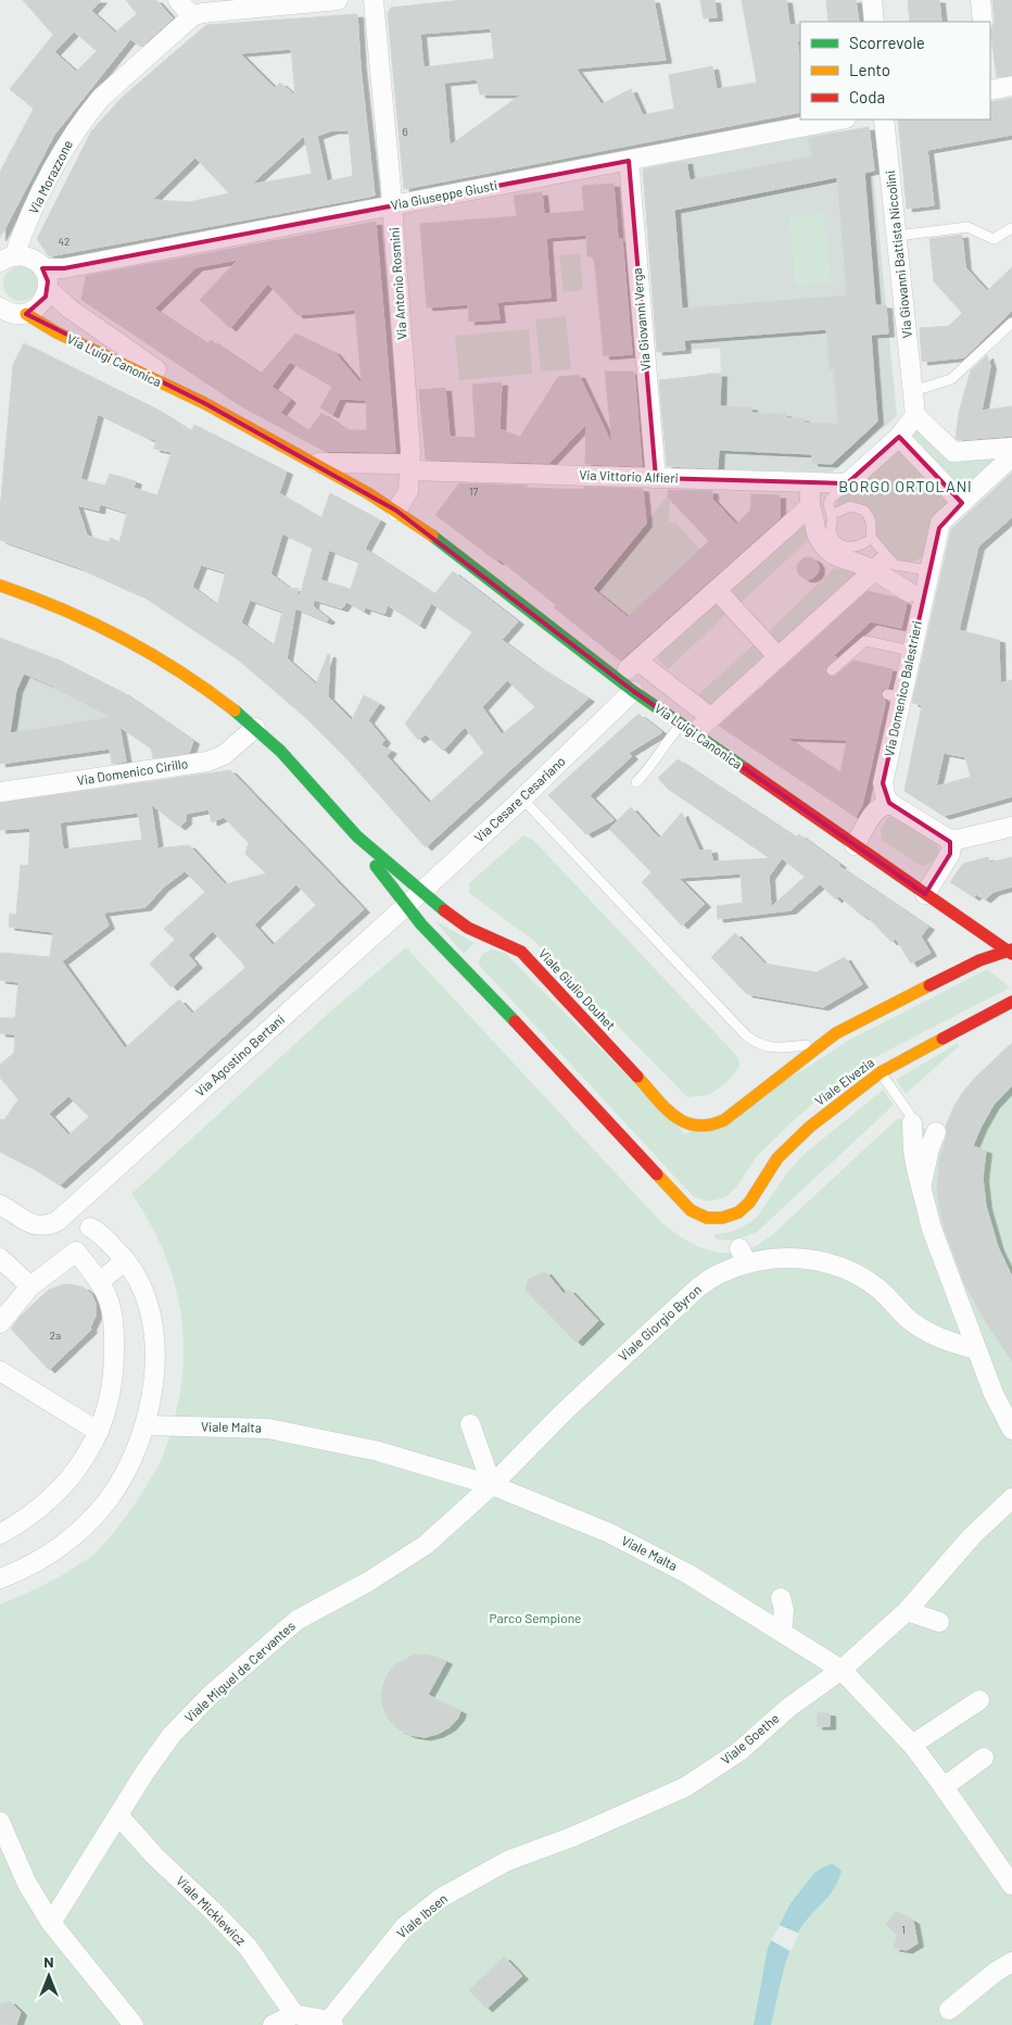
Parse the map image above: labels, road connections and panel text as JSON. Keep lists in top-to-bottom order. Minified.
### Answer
{"streets":{"main road":["Via Luigi Canonica","Viale Giulio Douhet","Viale Elvezia"],"street":["Via Morazzone","Via Giuseppe Giusti","Via Giovanni Battista Niccolini","Via Antonio Rosmini","Via Giovanni Verga","Via Vittorio Alfieri","Via Domenico Balestrieri","Via Domenico Cirillo","Via Cesare Cesariano","Via Agostino Bertani","Viale Giorgio Byron","Viale Malta","Viale Miguel de Cervantes","Viale Goethe","Viale Mickiewicz","Viale Ibsen"]},"crossings":[["Via Giuseppe Giusti","Via Antonio Rosmini"],["Via Giuseppe Giusti","Via Giovanni Verga"],["Via Antonio Rosmini","Via Luigi Canonica"],["Via Antonio Rosmini","Via Vittorio Alfieri"],["Via Giovanni Verga","Via Vittorio Alfieri"],["Via Luigi Canonica","Via Vittorio Alfieri"],["Via Luigi Canonica","Via Cesare Cesariano"],["Via Cesare Cesariano","Viale Giulio Douhet"],["Via Cesare Cesariano","Via Agostino Bertani"],["Via Cesare Cesariano","Viale Elvezia"],["Via Agostino Bertani","Viale Elvezia"],["Viale Giorgio Byron","Viale Malta"],["Viale Giorgio Byron","Viale Miguel de Cervantes"],["Viale Malta","Viale Miguel de Cervantes"],["Viale Malta","Viale Goethe"],["Viale Miguel de Cervantes","Viale Mickiewicz"],["Viale Goethe","Viale Ibsen"]],"districts":["BORGO ORTOLANI"],"parks":["Parco Sempione"],"house_numbers":["6","42","17","2a","1"],"legend":["Scorrevole","Lento","Coda"],"north":"top"}
